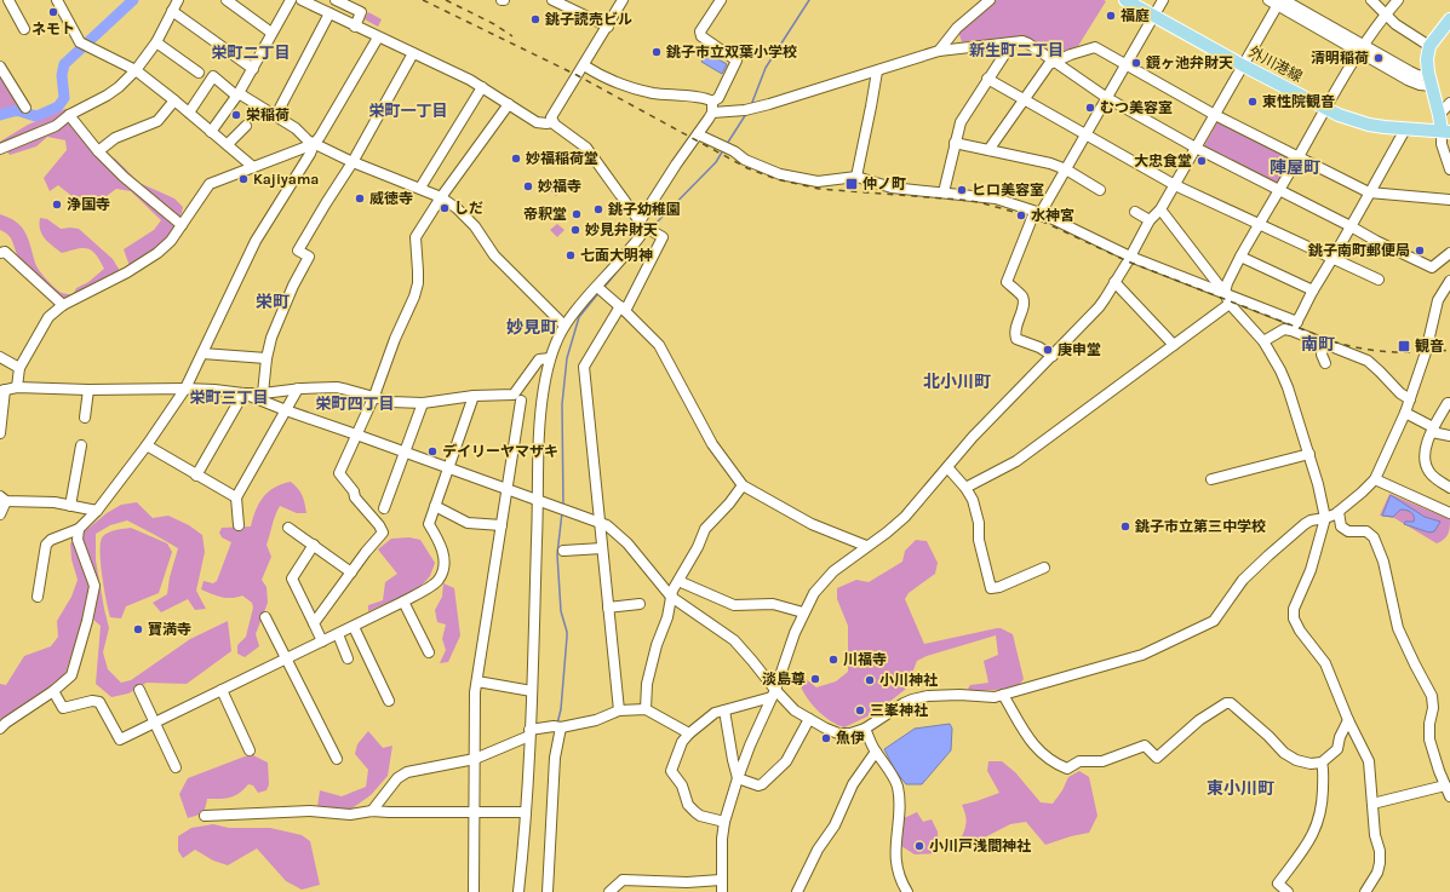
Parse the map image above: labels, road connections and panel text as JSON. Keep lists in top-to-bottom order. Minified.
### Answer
{"streets":{"main road":["外川港線"]},"districts":["新生町二丁目","栄町二丁目","栄町一丁目","陣屋町","栄町","妙見町","南町","北小川町","栄町三丁目","栄町四丁目","東小川町"],"places":{"other":["ネモト","福庭","銚子読売ビル","銚子市立双葉小学校","清明稲荷","鏡ヶ池弁財天","東性院観音","むつ美容室","栄稲荷","妙福稲荷堂","大忠食堂","Kajiyama","妙福寺","ヒロ美容室","威徳寺","浄国寺","しだ","銚子幼稚園","帝釈堂","水神宮","妙見弁財天","銚子南町郵便局","七面大明神","庚申堂","デイリーヤマザキ","銚子市立第三中学校","寶満寺","川福寺","淡島尊","小川神社","三峯神社","魚伊","小川戸浅間神社"],"transit":["仲ノ町","観音"]}}
